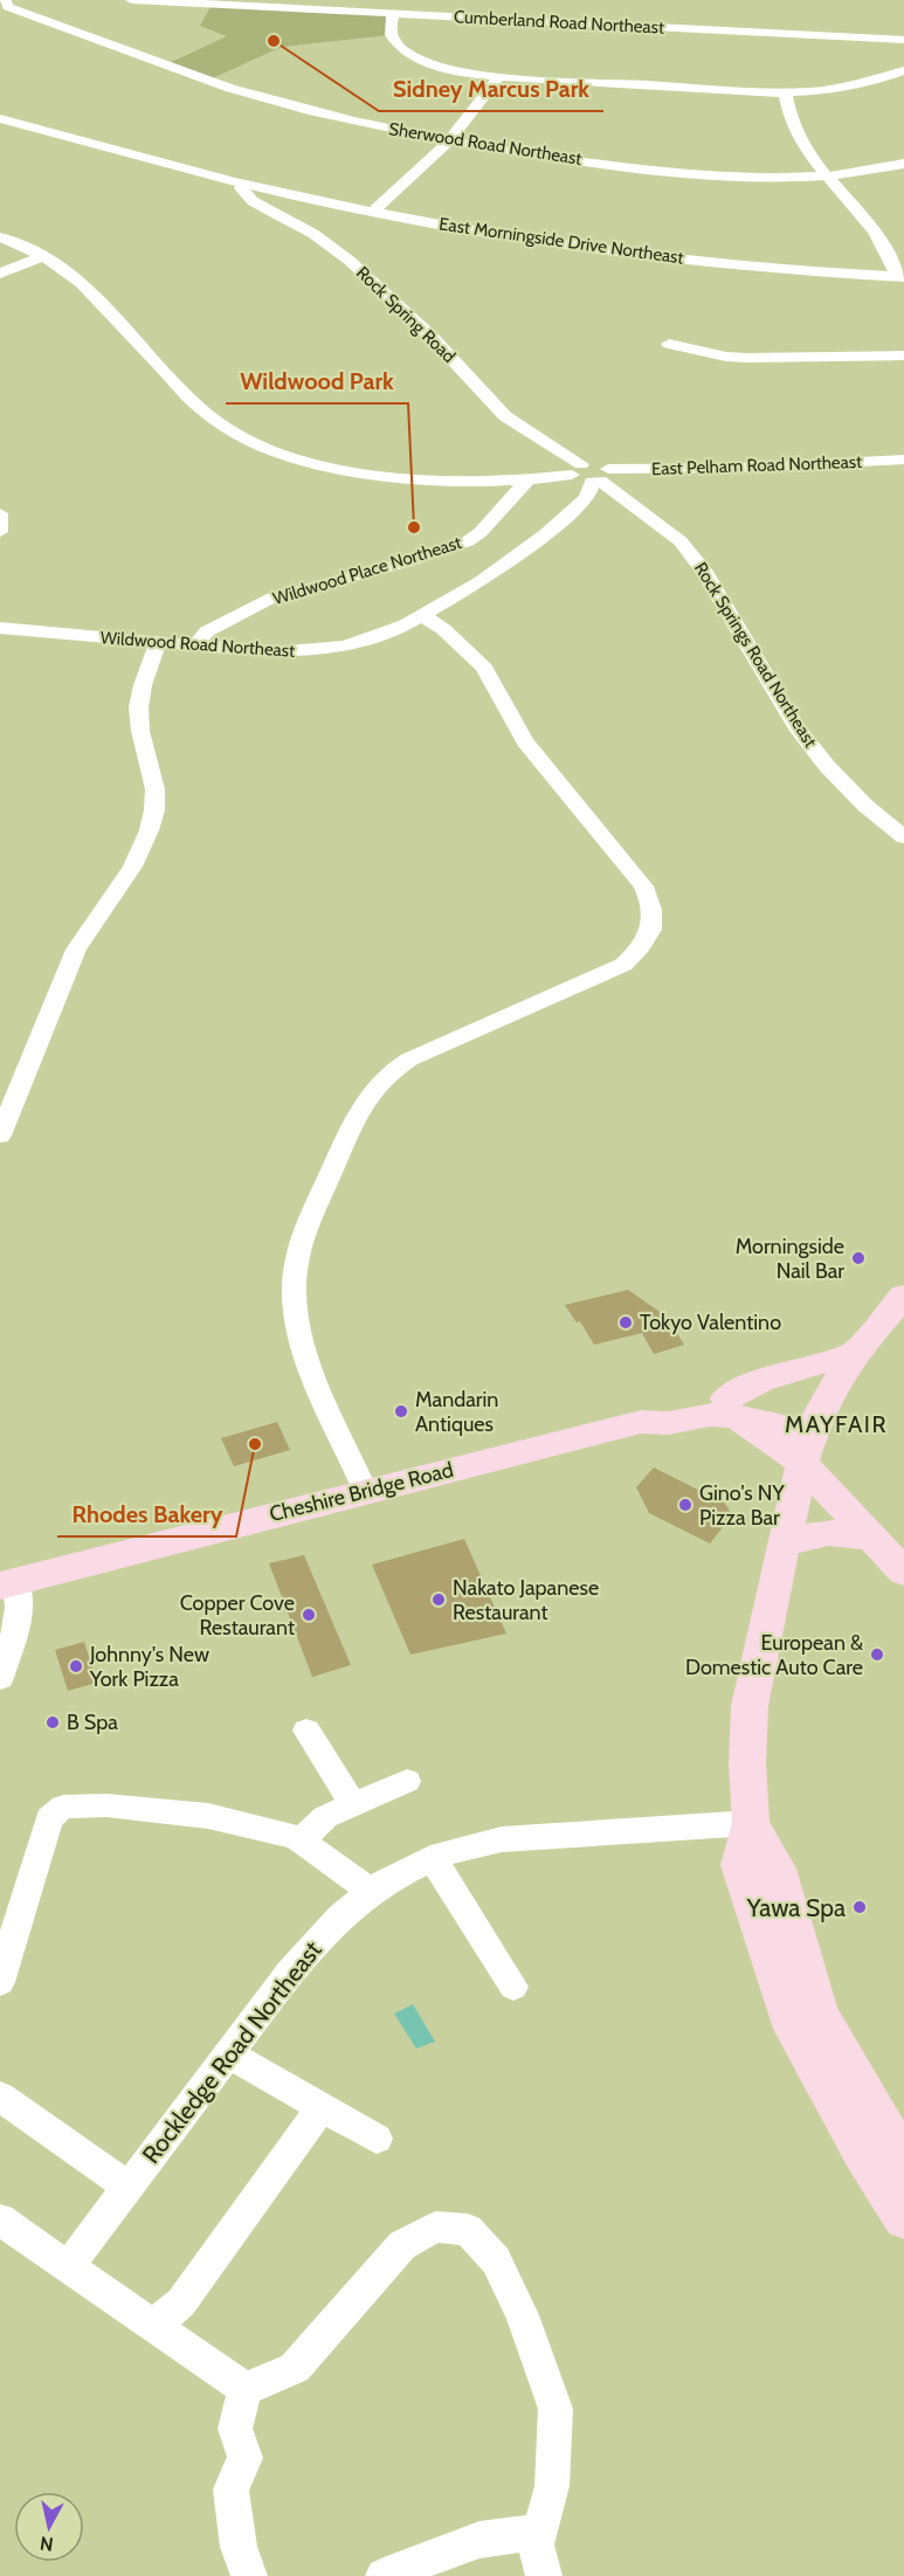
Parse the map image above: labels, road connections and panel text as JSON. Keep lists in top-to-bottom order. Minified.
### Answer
{"streets":{"main road":["Cheshire Bridge Road"],"street":["Cumberland Road Northeast","Sherwood Road Northeast","East Morningside Drive Northeast","Rock Spring Road","East Pelham Road Northeast","Wildwood Place Northeast","Wildwood Road Northeast","Rock Springs Road Northeast","Rockledge Road Northeast"]},"crossings":[["East Morningside Drive Northeast","Rock Spring Road"],["Rock Spring Road","East Pelham Road Northeast"],["Rock Spring Road","Wildwood Road Northeast"],["Rock Spring Road","Rock Springs Road Northeast"],["East Pelham Road Northeast","Wildwood Road Northeast"],["East Pelham Road Northeast","Rock Springs Road Northeast"],["Wildwood Place Northeast","Wildwood Road Northeast"],["Wildwood Road Northeast","Rock Springs Road Northeast"]],"districts":["MAYFAIR"],"places":["Sidney Marcus Park","Wildwood Park","Morningside Nail Bar","Tokyo Valentino","Mandarin Antiques","Rhodes Bakery","Gino's NY Pizza Bar","Nakato Japanese Restaurant","Copper Cove Restaurant","European & Domestic Auto Care","Johnny's New York Pizza","B Spa","Yawa Spa"],"north":"bottom"}
